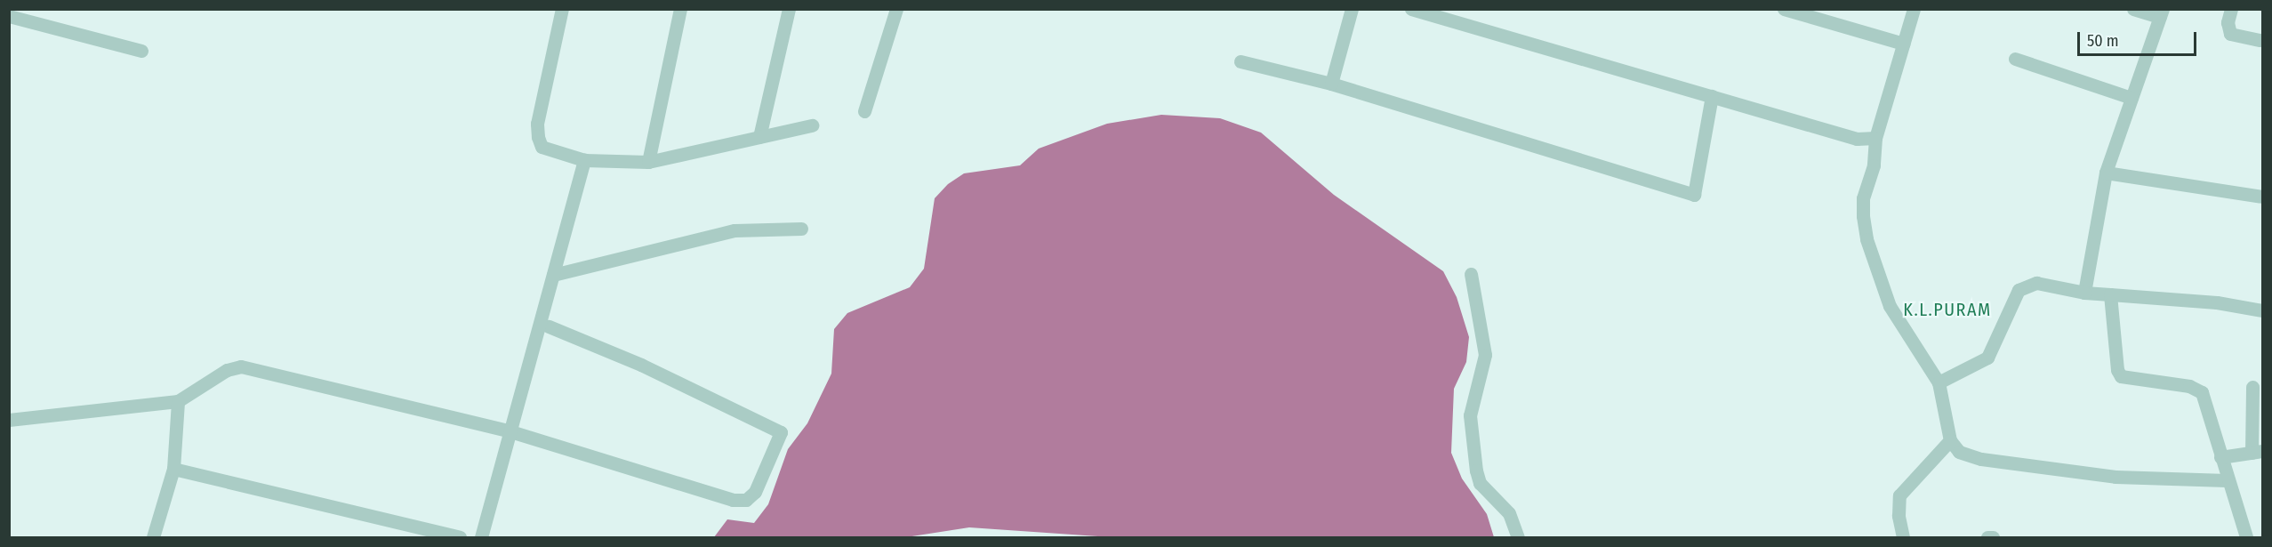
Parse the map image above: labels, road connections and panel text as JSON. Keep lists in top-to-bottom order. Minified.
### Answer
{"districts":["K.L.PURAM"],"scale_bar":"50 m"}
